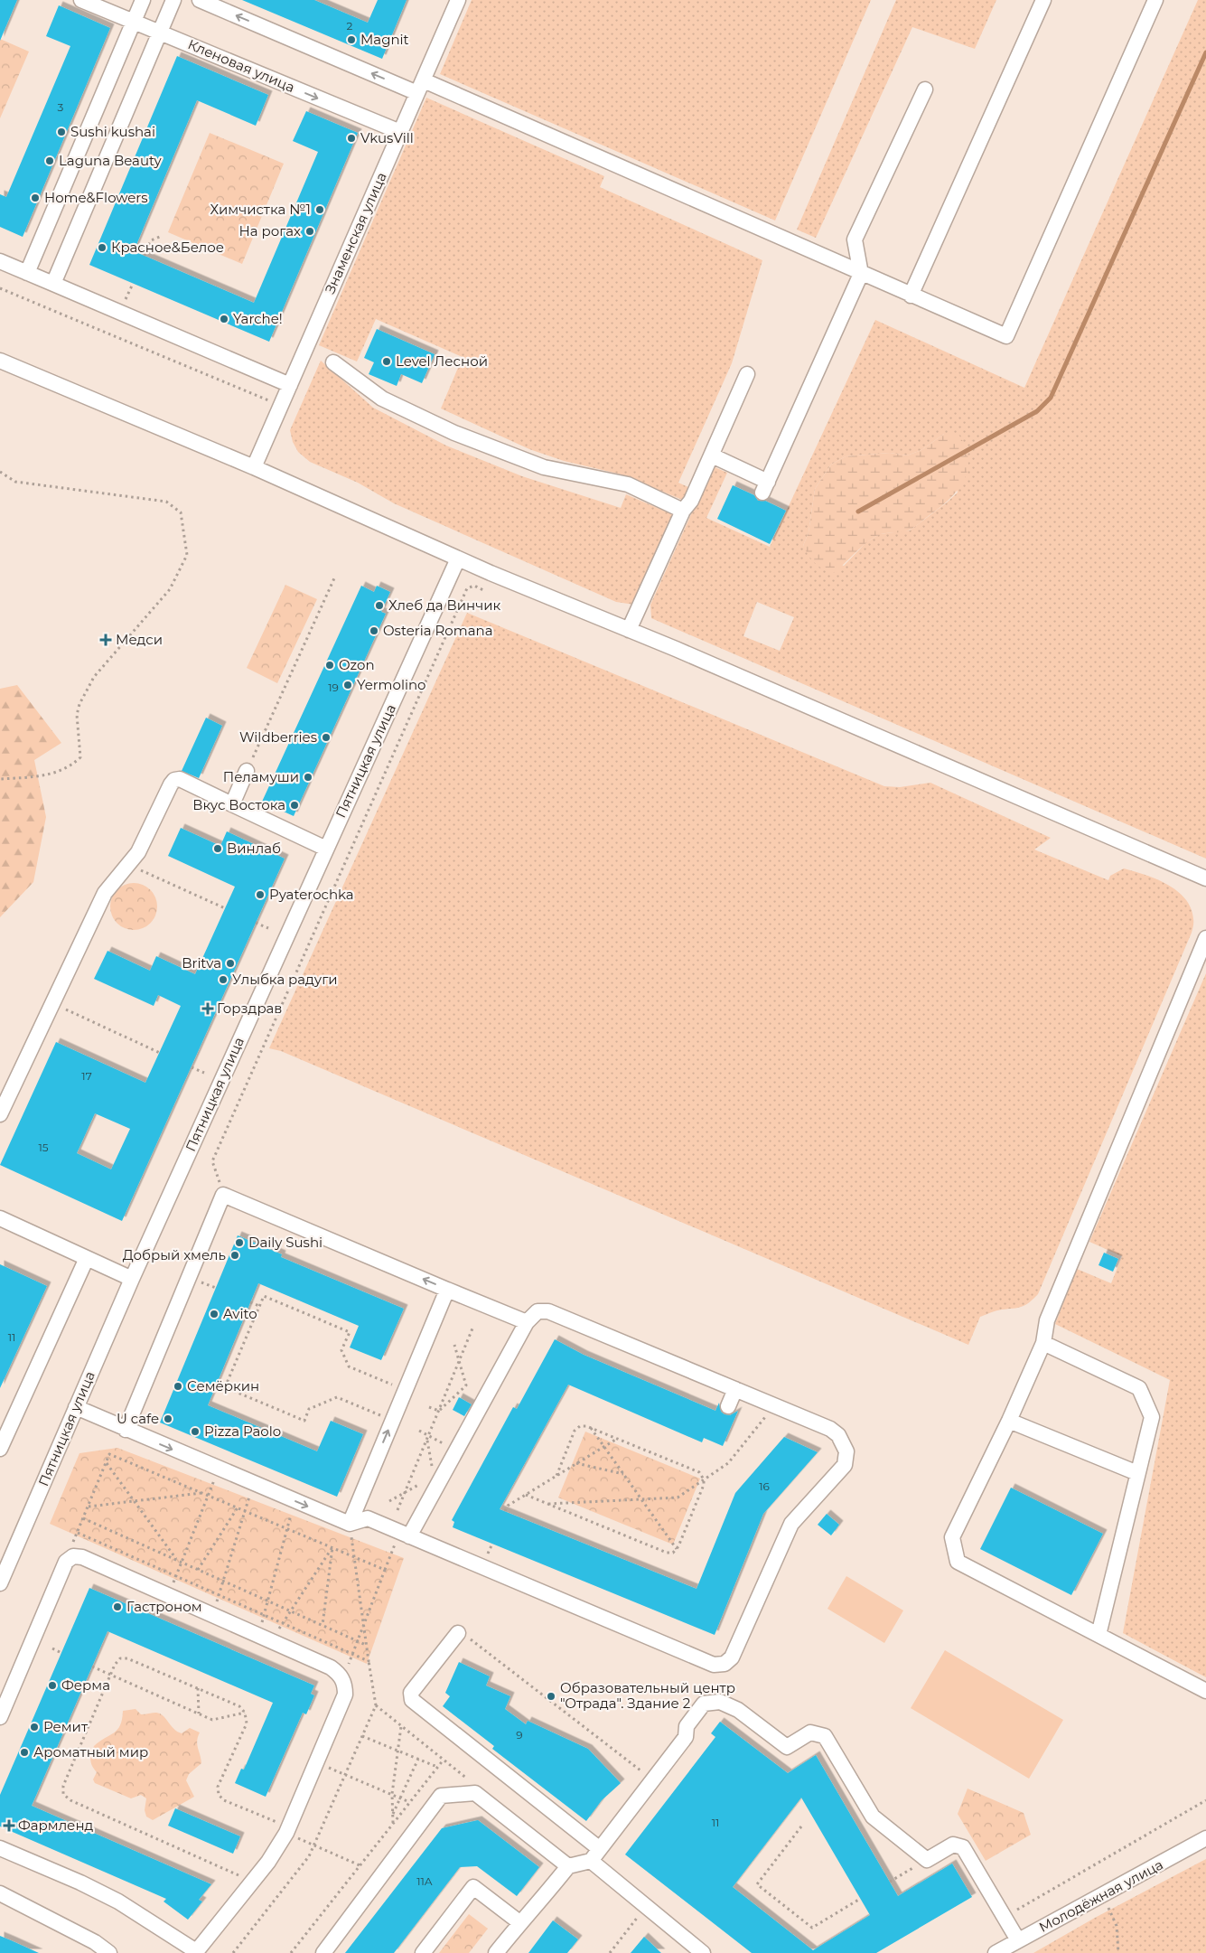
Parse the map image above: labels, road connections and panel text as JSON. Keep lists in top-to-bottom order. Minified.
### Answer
{"streets":{"street":["Кленовая улица","Знаменская улица","Пятницкая улица","Молодёжная улица"]},"crossings":[["Кленовая улица","Знаменская улица"]],"places":{"other":["Magnit","Sushi kushai","VkusVill","Laguna Beauty","Home&Flowers","Химчистка №1","На рогах","Красное&Белое","Yarche!","Level Лесной","Хлеб да Винчик","Osteria Romana","Ozon","Yermolino","Wildberries","Пеламуши","Вкус Востока","Винлаб","Pyaterochka","Britva","Улыбка радуги","Daily Sushi","Добрый хмель","Avito","Семёркин","U cafe","Pizza Paolo","Гастроном","Ферма","Образовательный центр \"Отрада\". Здание 2","Ремит","Ароматный мир"],"health":["Медси","Горздрав","Фармленд"]},"house_numbers":["2","3","19","17","15","11","16","9","11","11А"]}
